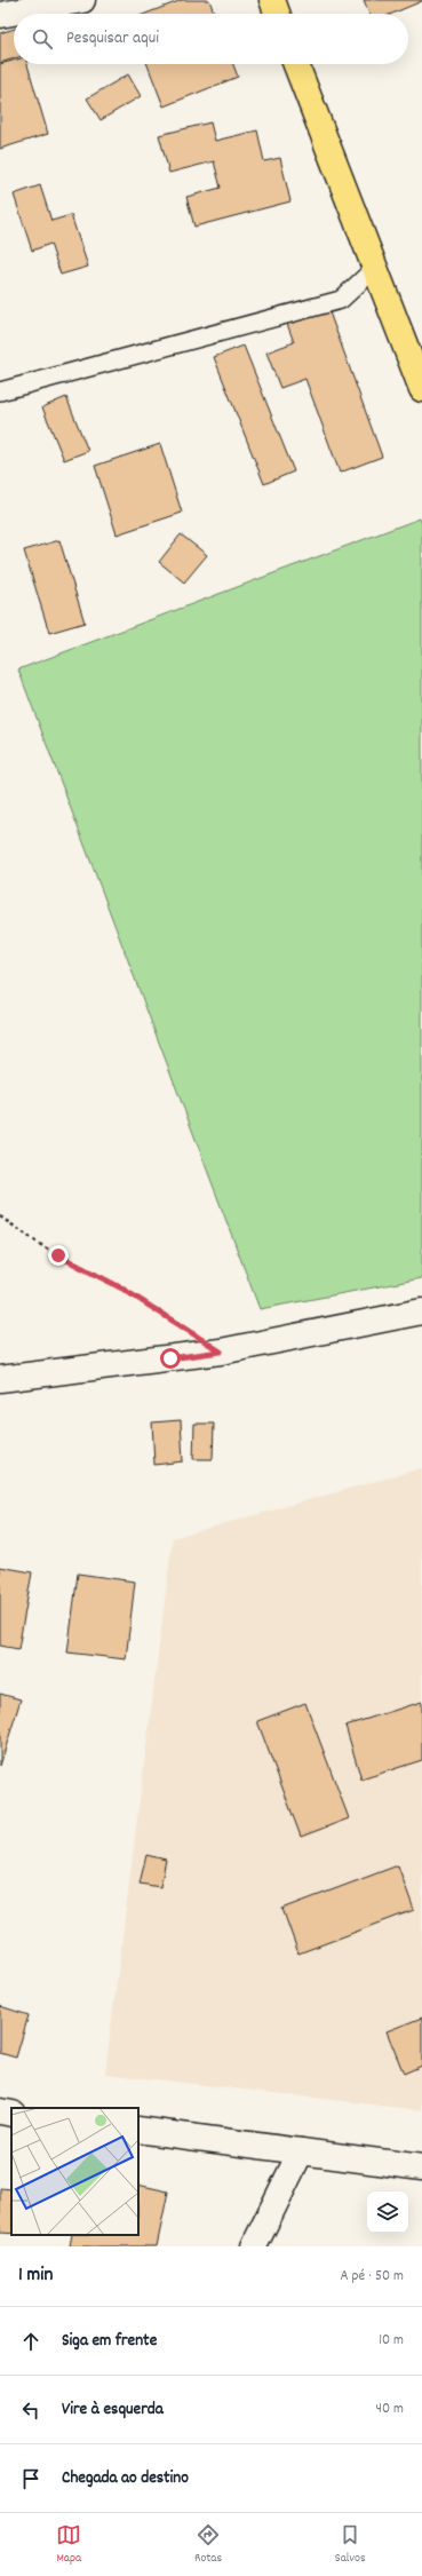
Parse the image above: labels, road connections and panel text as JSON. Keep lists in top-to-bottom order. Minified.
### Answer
{"page":{"search":"Pesquisar aqui","heading":["1 min","A pé · 50 m"],"list":[["Siga em frente","10 m"],["Vire à esquerda","40 m"],"Chegada ao destino"],"nav":["Mapa","Rotas","Salvos"]}}
